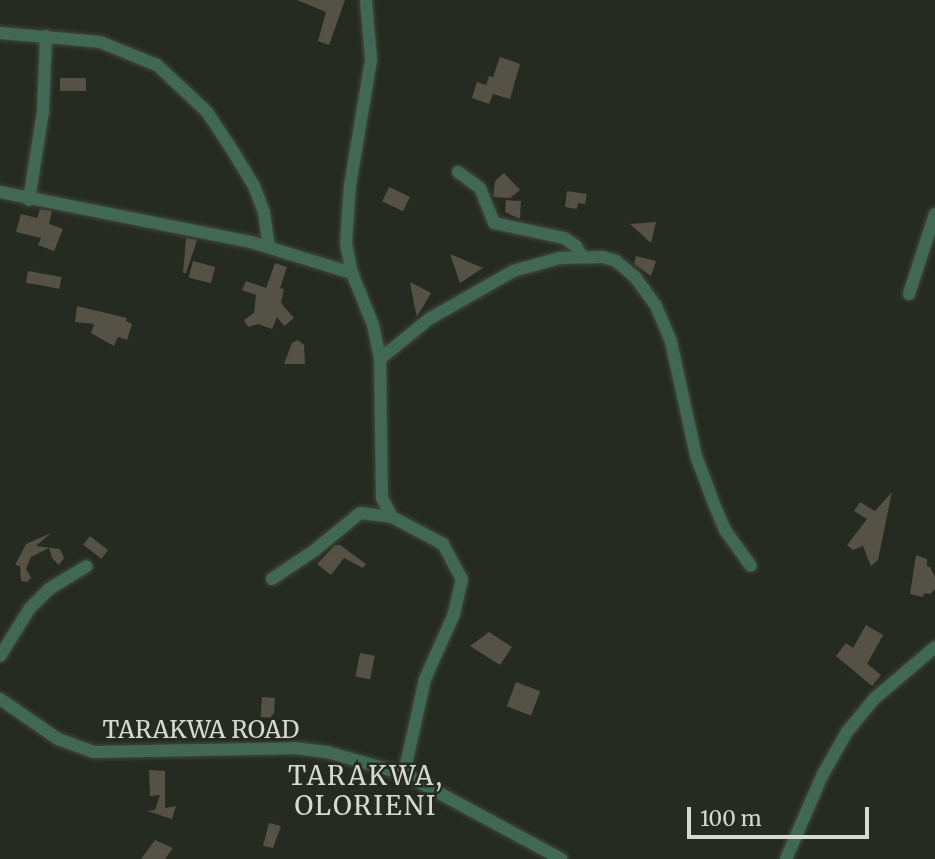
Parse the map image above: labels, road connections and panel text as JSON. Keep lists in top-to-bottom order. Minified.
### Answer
{"streets":{"street":["TARAKWA ROAD"]},"districts":["TARAKWA, OLORIENI"],"scale_bar":"100 m"}
